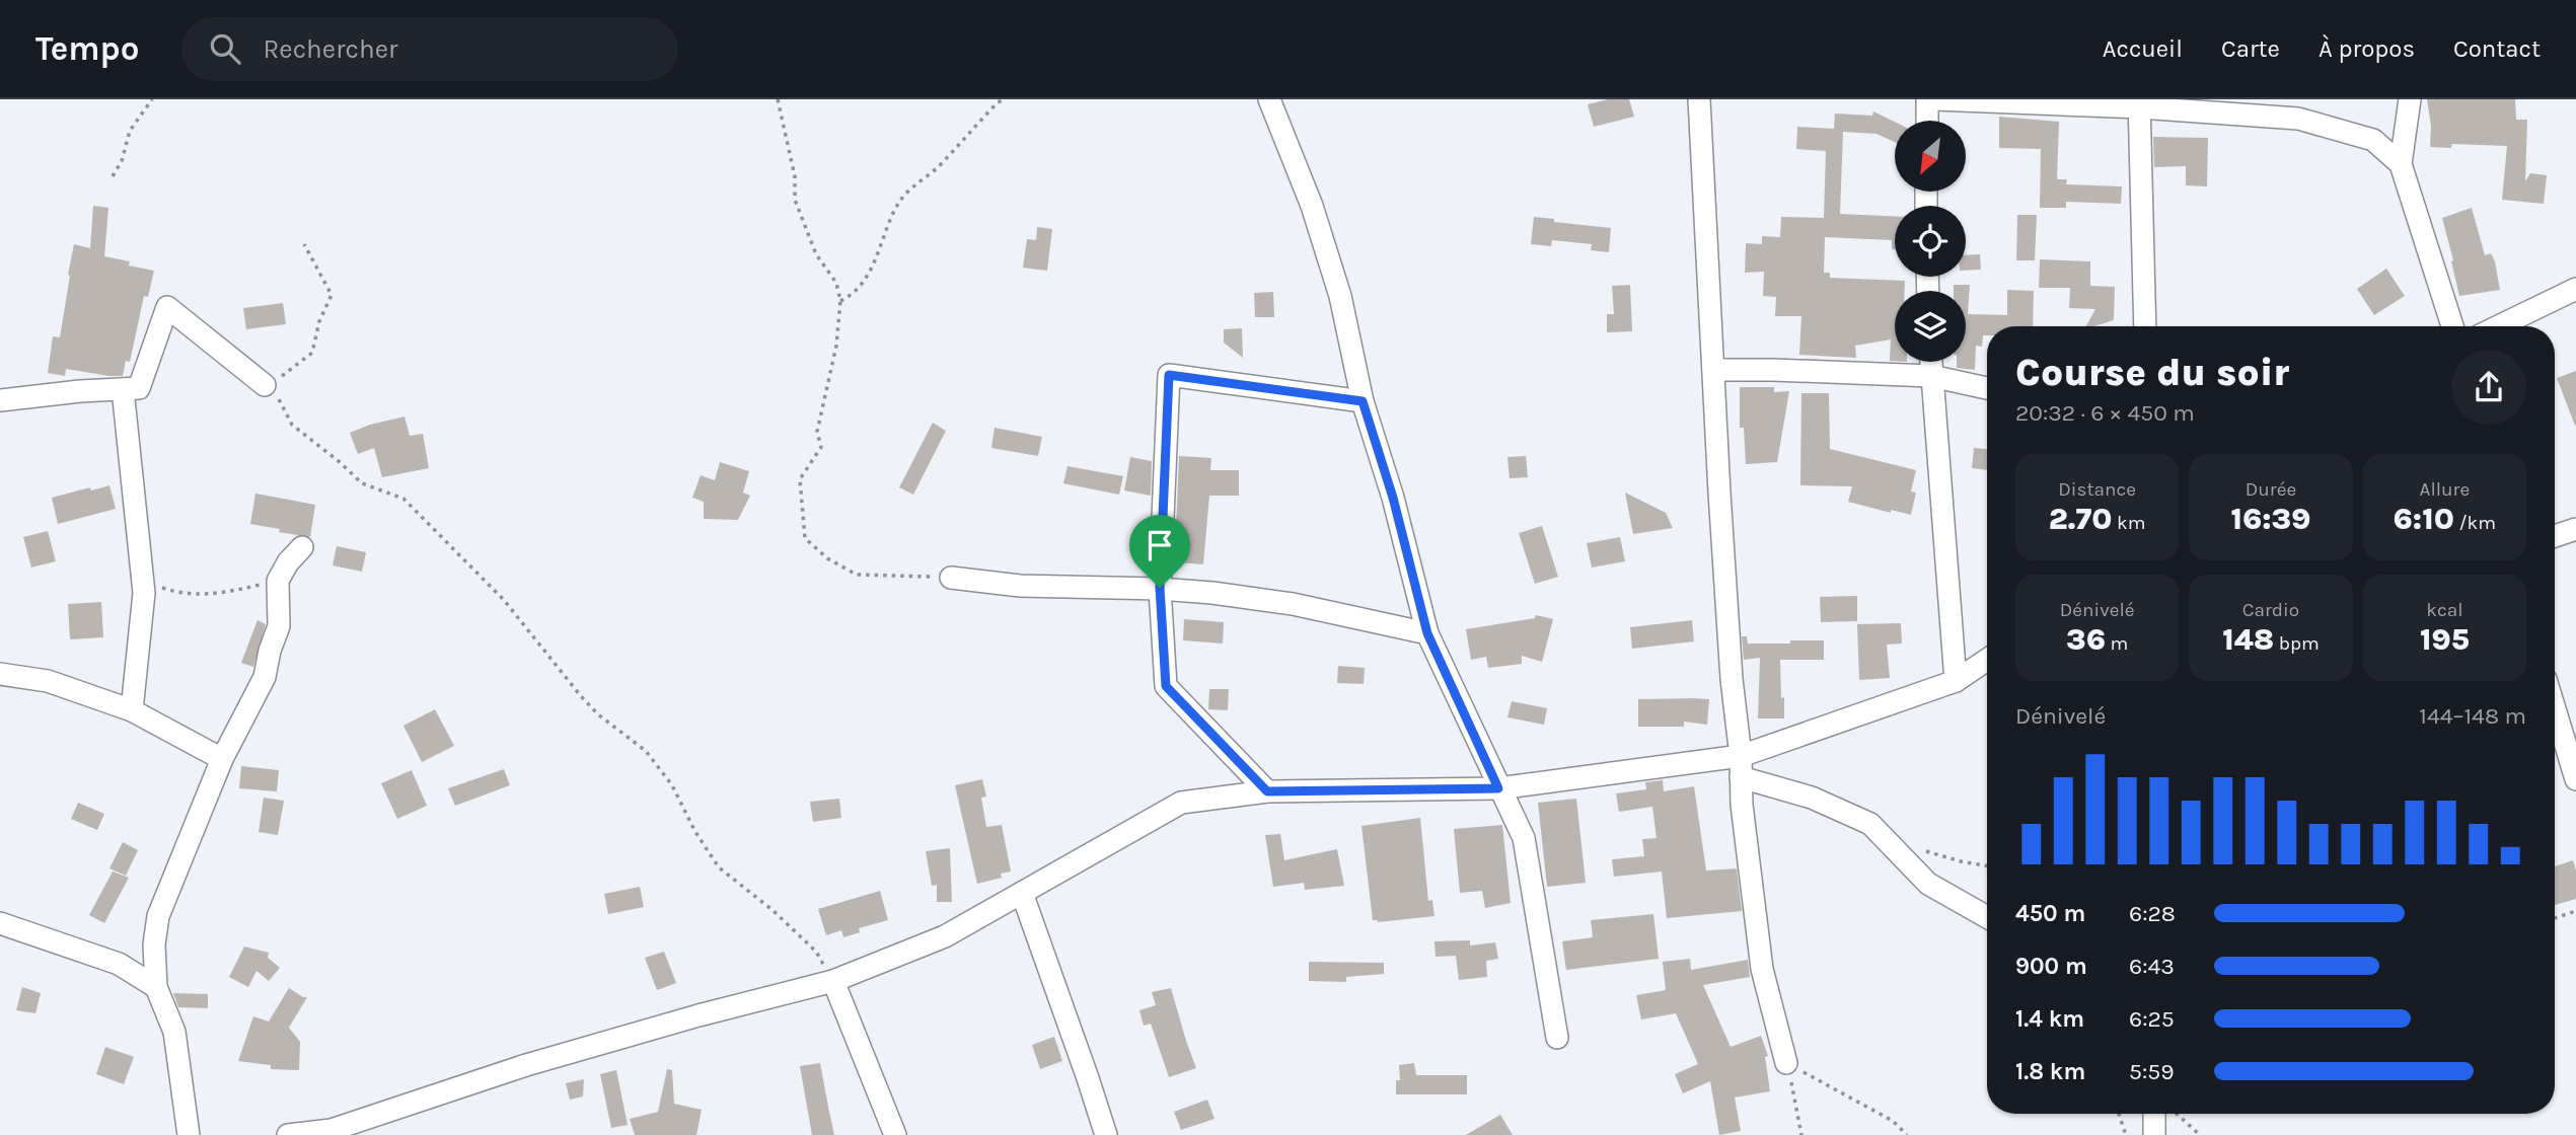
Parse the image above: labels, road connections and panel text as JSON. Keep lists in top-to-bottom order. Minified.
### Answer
{"north":"bottom left","page":{"header":"Tempo","search":"Rechercher","nav":["Accueil","Carte","À propos","Contact"],"heading":["Course du soir","20:32 · 6 × 450 m"],"stats":[["Distance","2.70 km"],["Durée","16:39"],["Allure","6:10 /km"],["Dénivelé","36 m"],["Cardio","148 bpm"],["kcal","195"]],"chart":["Dénivelé","144–148 m"],"list":[{"name":"450 m","note":"6:28"},{"name":"900 m","note":"6:43"},{"name":"1.4 km","note":"6:25"},{"name":"1.8 km","note":"5:59"}]}}
